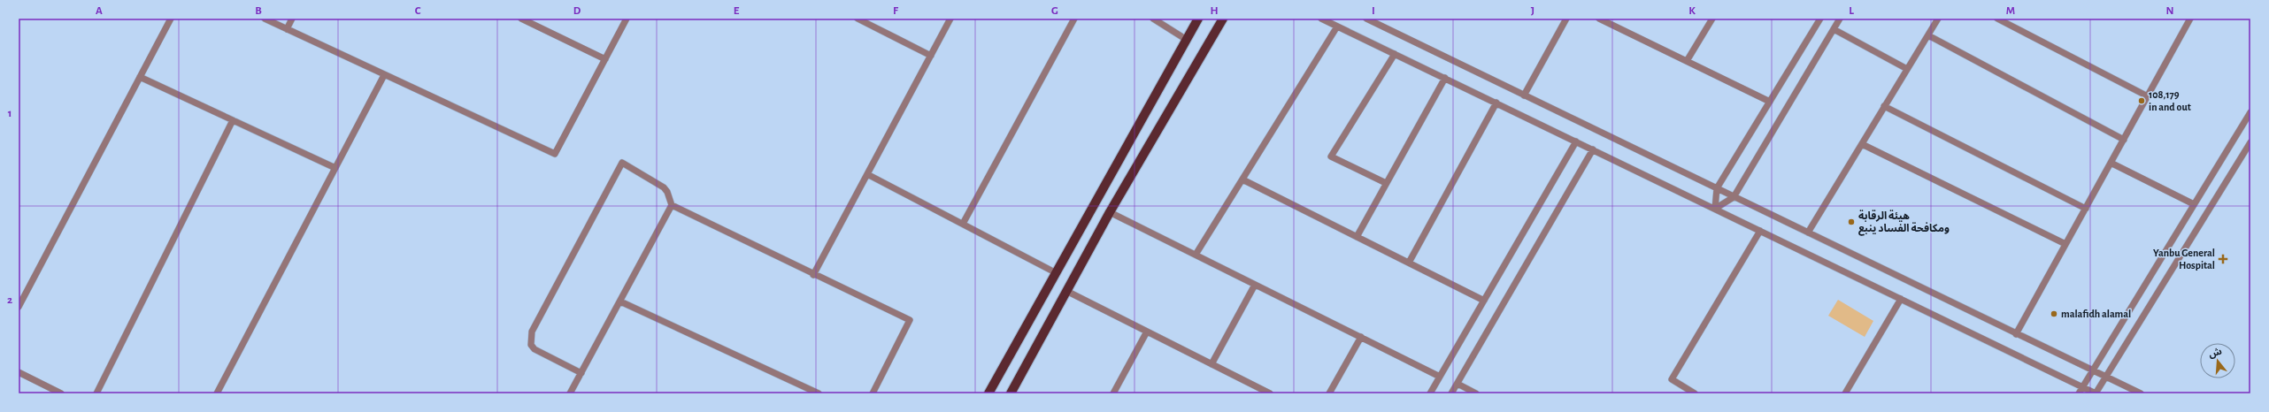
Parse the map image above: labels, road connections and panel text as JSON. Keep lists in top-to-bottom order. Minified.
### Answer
{"places":{"other":["108,179 in and out","هيئة الرقابة ومكافحة الفساد ينبع","malafidh alamal"],"health":["Yanbu General Hospital"]},"north":"top","grid":{"columns":["A","B","C","D","E","F","G","H","I","J","K","L","M","N"],"rows":["1","2"]}}
